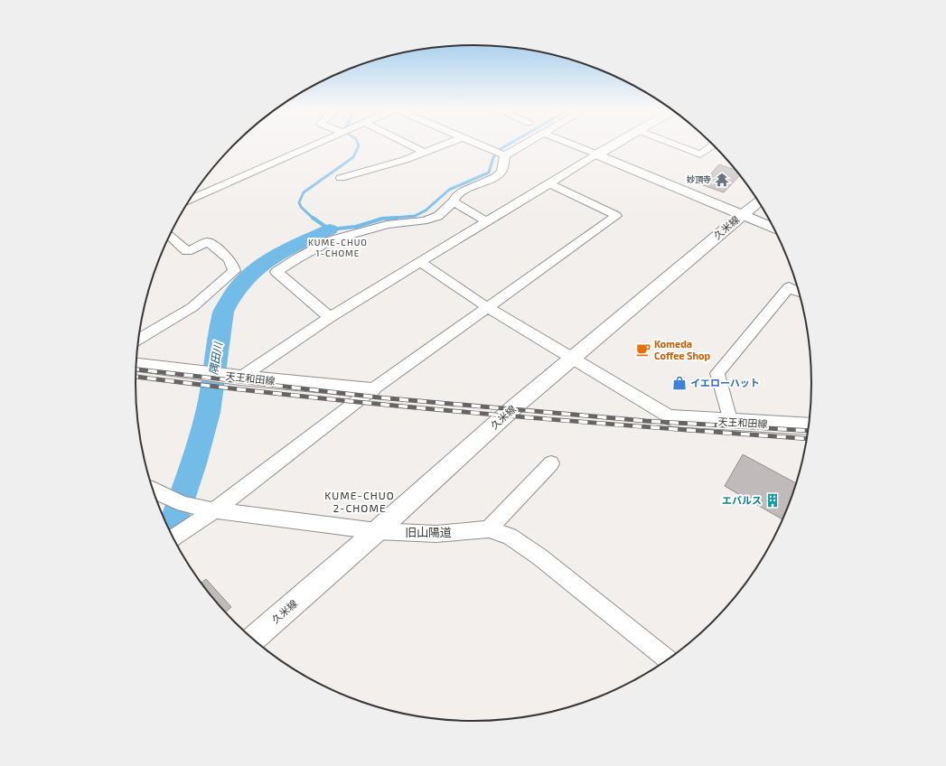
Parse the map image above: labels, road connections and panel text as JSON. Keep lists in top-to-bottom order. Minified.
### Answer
{"streets":{"street":["久米線","天王和田線","旧山陽道"]},"crossings":[["久米線","旧山陽道"]],"districts":["KUME-CHUO 1-CHOME","KUME-CHUO 2-CHOME"],"water":["隅田川"],"places":{"temple":["妙頂寺"],"cafe":["Komeda Coffee Shop"],"shop":["イエローハット"],"building":["エバルス"]}}
